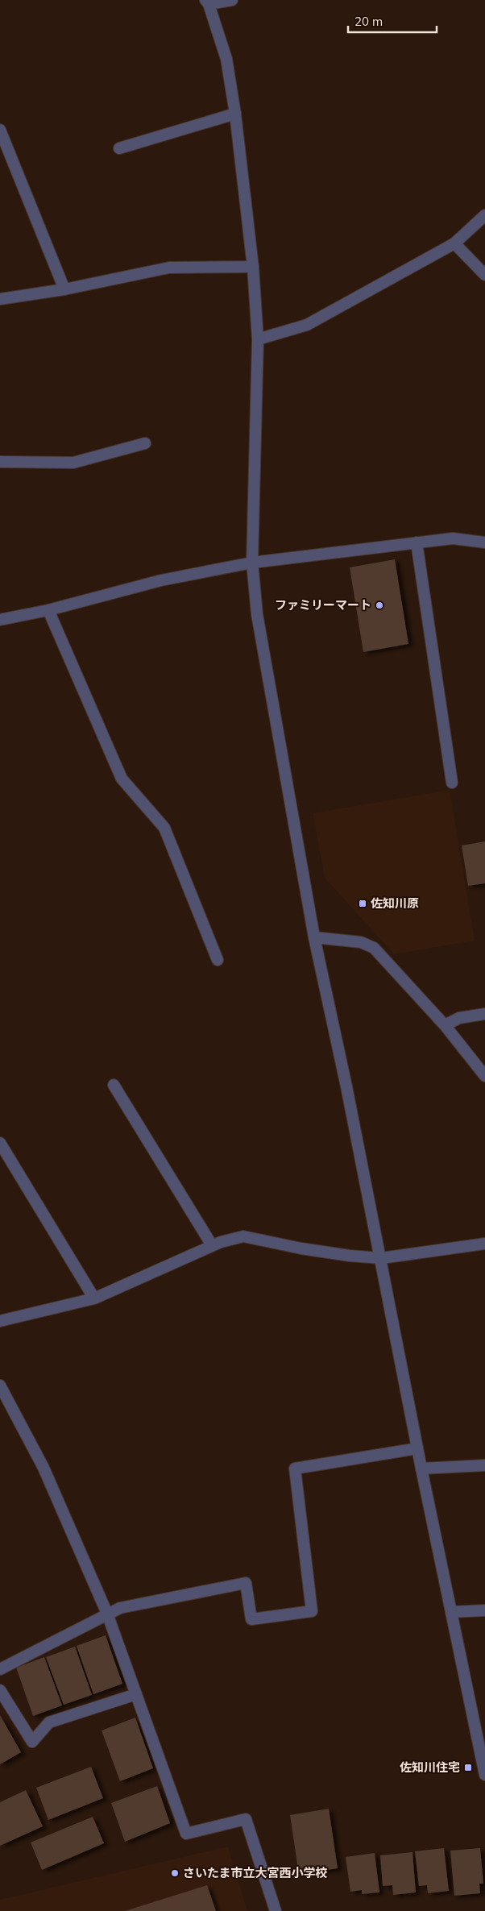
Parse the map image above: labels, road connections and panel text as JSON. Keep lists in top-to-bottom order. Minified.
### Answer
{"places":{"other":["ファミリーマート","さいたま市立大宮西小学校"],"transit":["佐知川原","佐知川住宅"]},"scale_bar":"20 m"}
